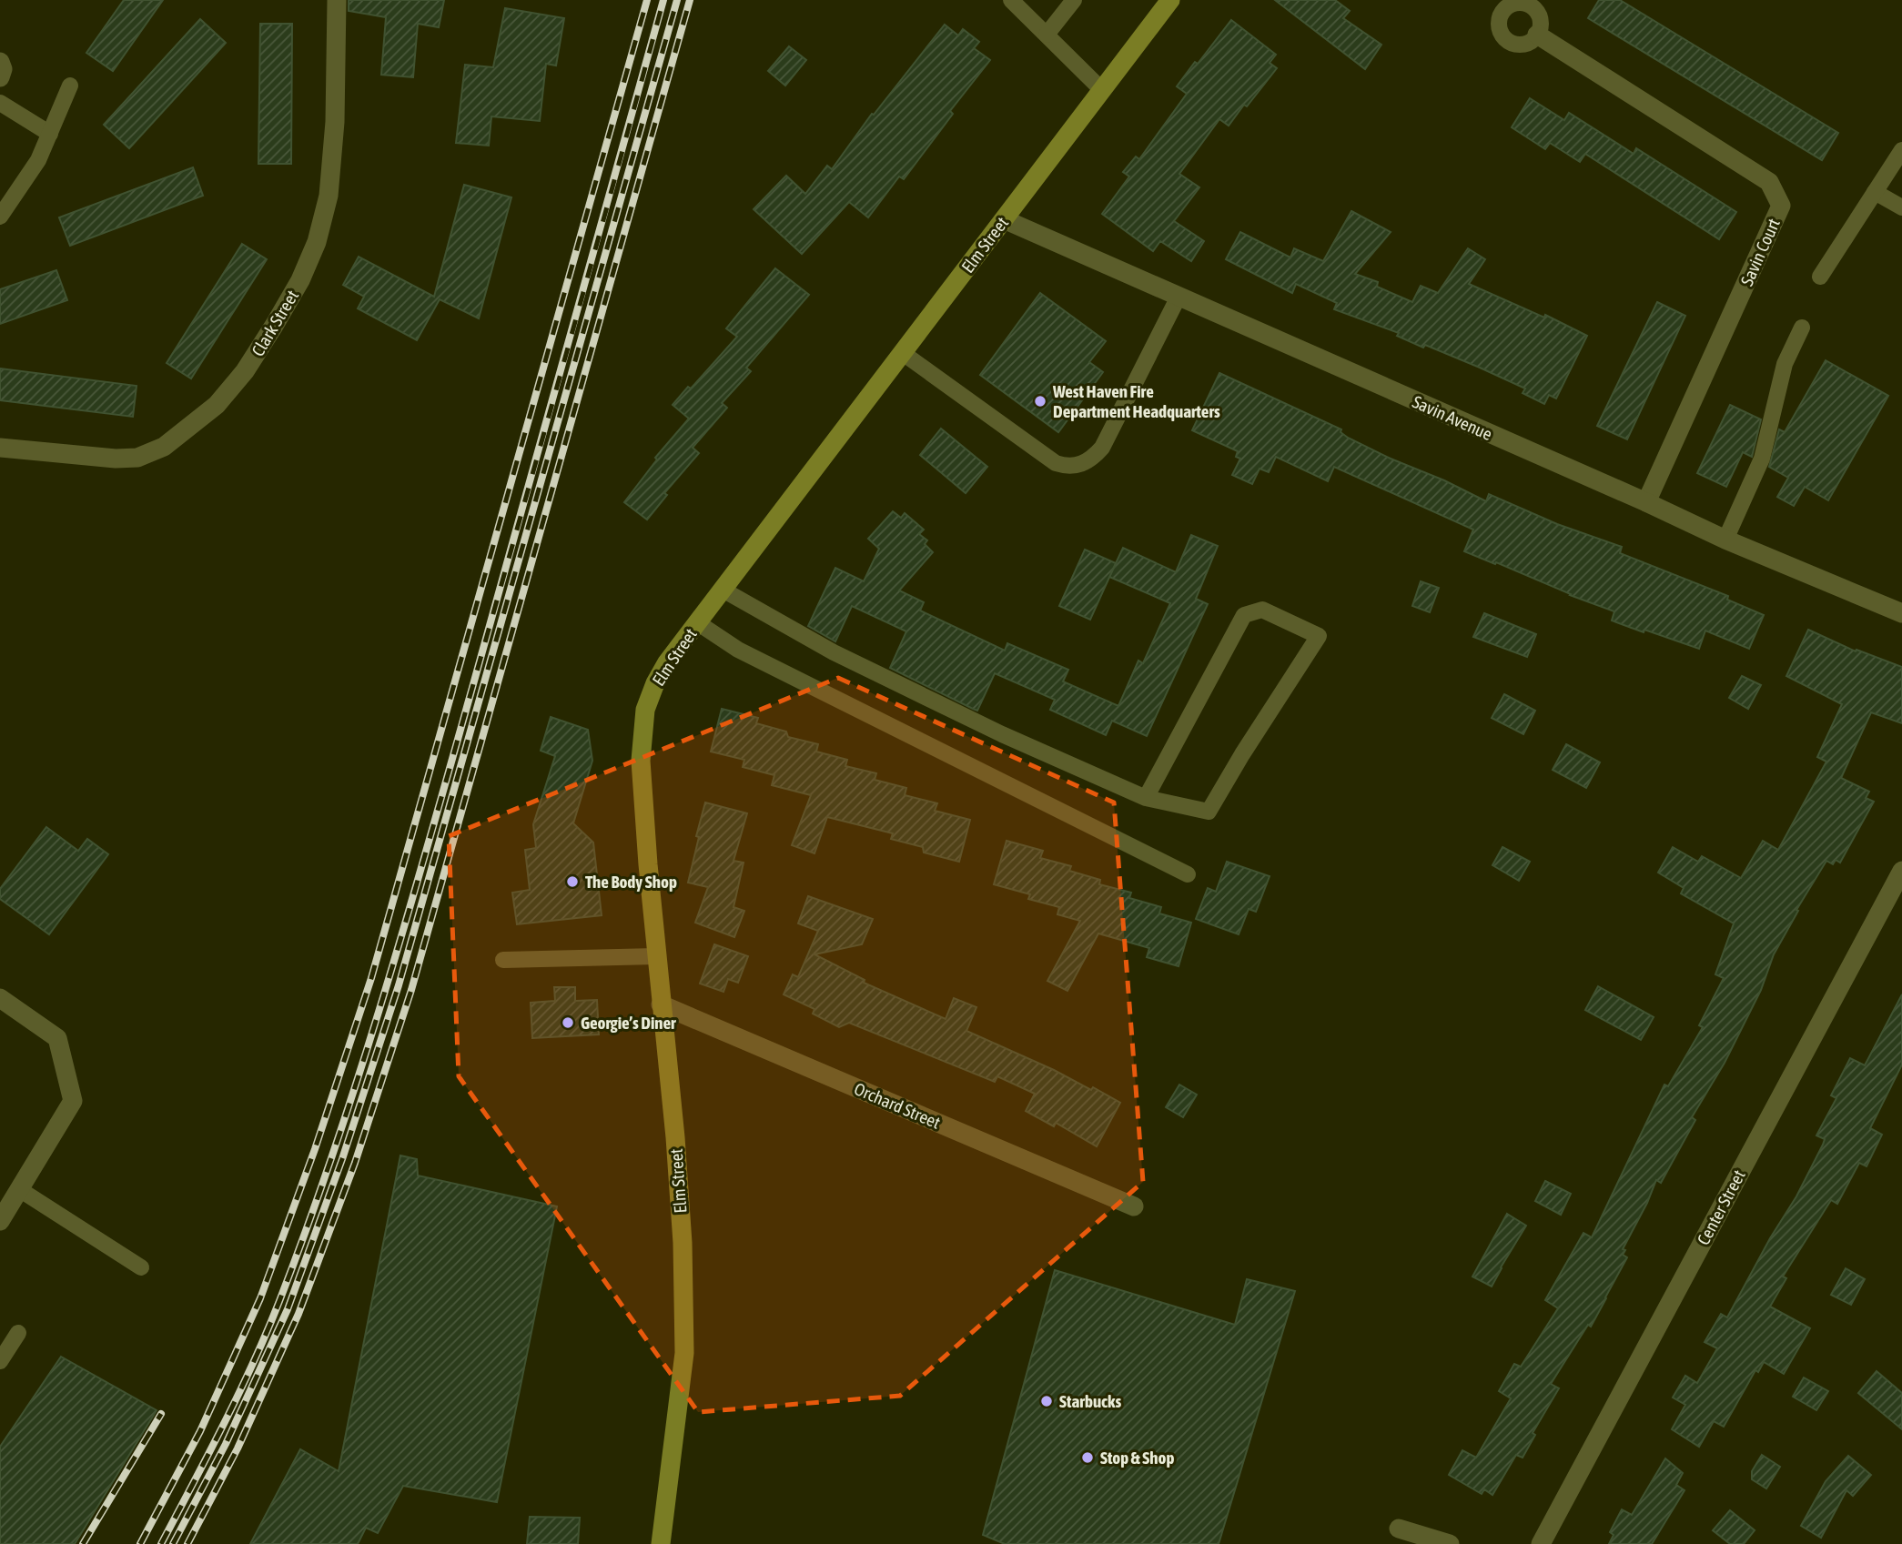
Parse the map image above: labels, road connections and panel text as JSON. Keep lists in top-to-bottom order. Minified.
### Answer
{"streets":{"main road":["Elm Street"],"street":["Savin Court","Clark Street","Savin Avenue","Orchard Street","Center Street"]},"crossings":[["Elm Street","Savin Avenue"],["Elm Street","Orchard Street"],["Savin Court","Savin Avenue"]],"places":["West Haven Fire Department Headquarters","The Body Shop","Georgie’s Diner","Starbucks","Stop & Shop"]}
